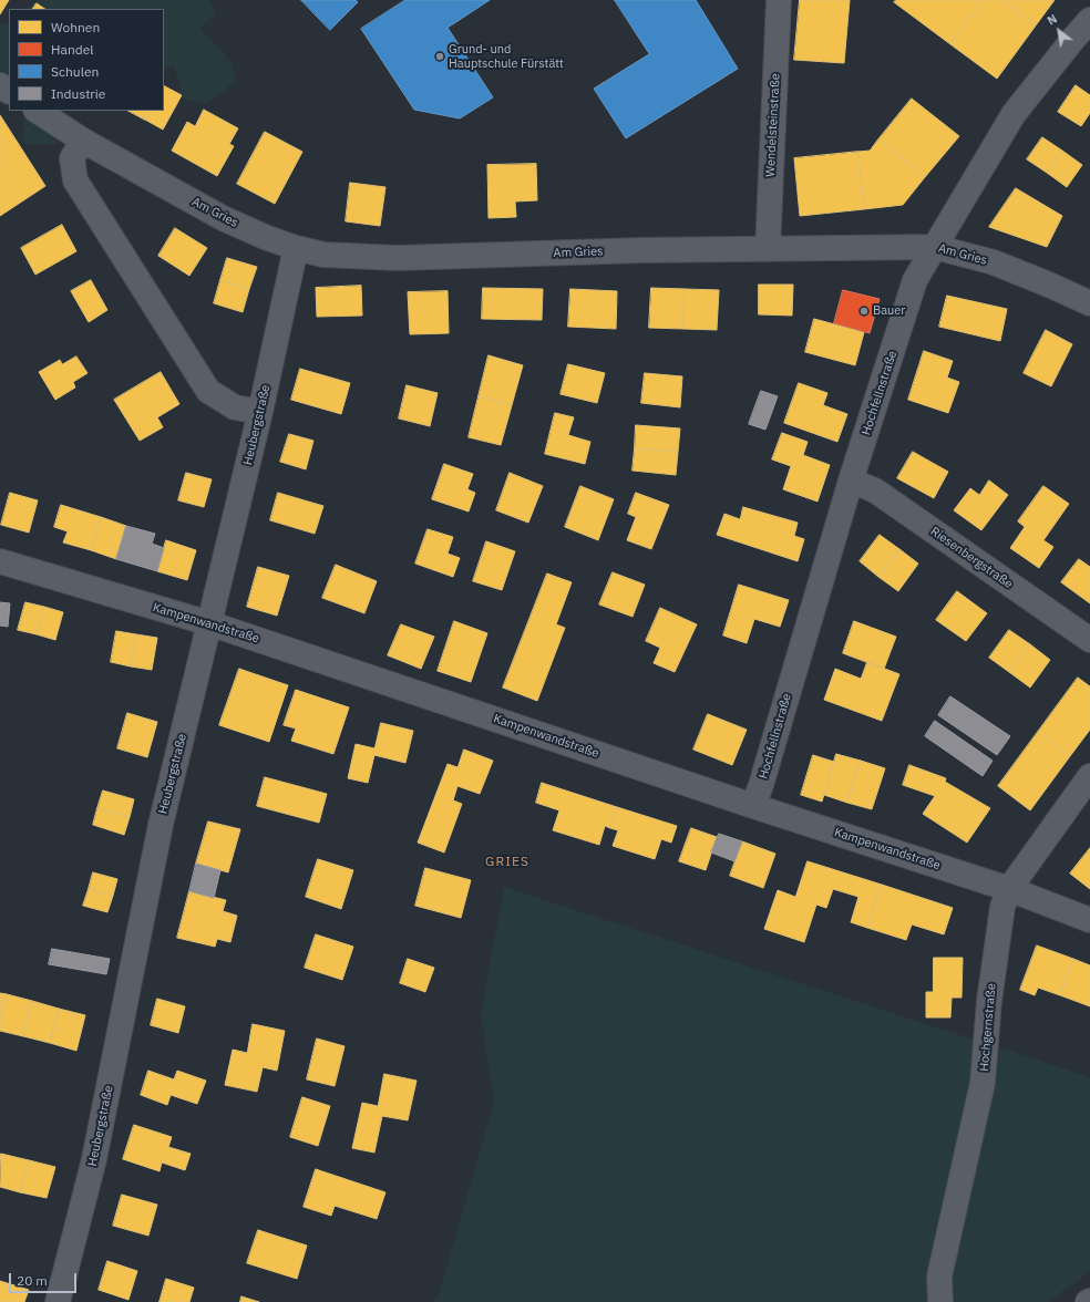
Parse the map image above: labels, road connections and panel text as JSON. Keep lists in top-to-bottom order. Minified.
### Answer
{"streets":{"street":["Wendelsteinstraße","Am Gries","Hochfellnstraße","Heubergstraße","Riesenbergstraße","Kampenwandstraße","Hochgernstraße"]},"crossings":[["Wendelsteinstraße","Am Gries"],["Am Gries","Hochfellnstraße"],["Am Gries","Heubergstraße"],["Hochfellnstraße","Riesenbergstraße"],["Hochfellnstraße","Kampenwandstraße"],["Heubergstraße","Kampenwandstraße"],["Kampenwandstraße","Hochgernstraße"]],"districts":["GRIES"],"places":["Grund- und Hauptschule Fürstätt","Bauer"],"legend":["Wohnen","Handel","Schulen","Industrie"],"scale_bar":"20 m","north":"top left"}
